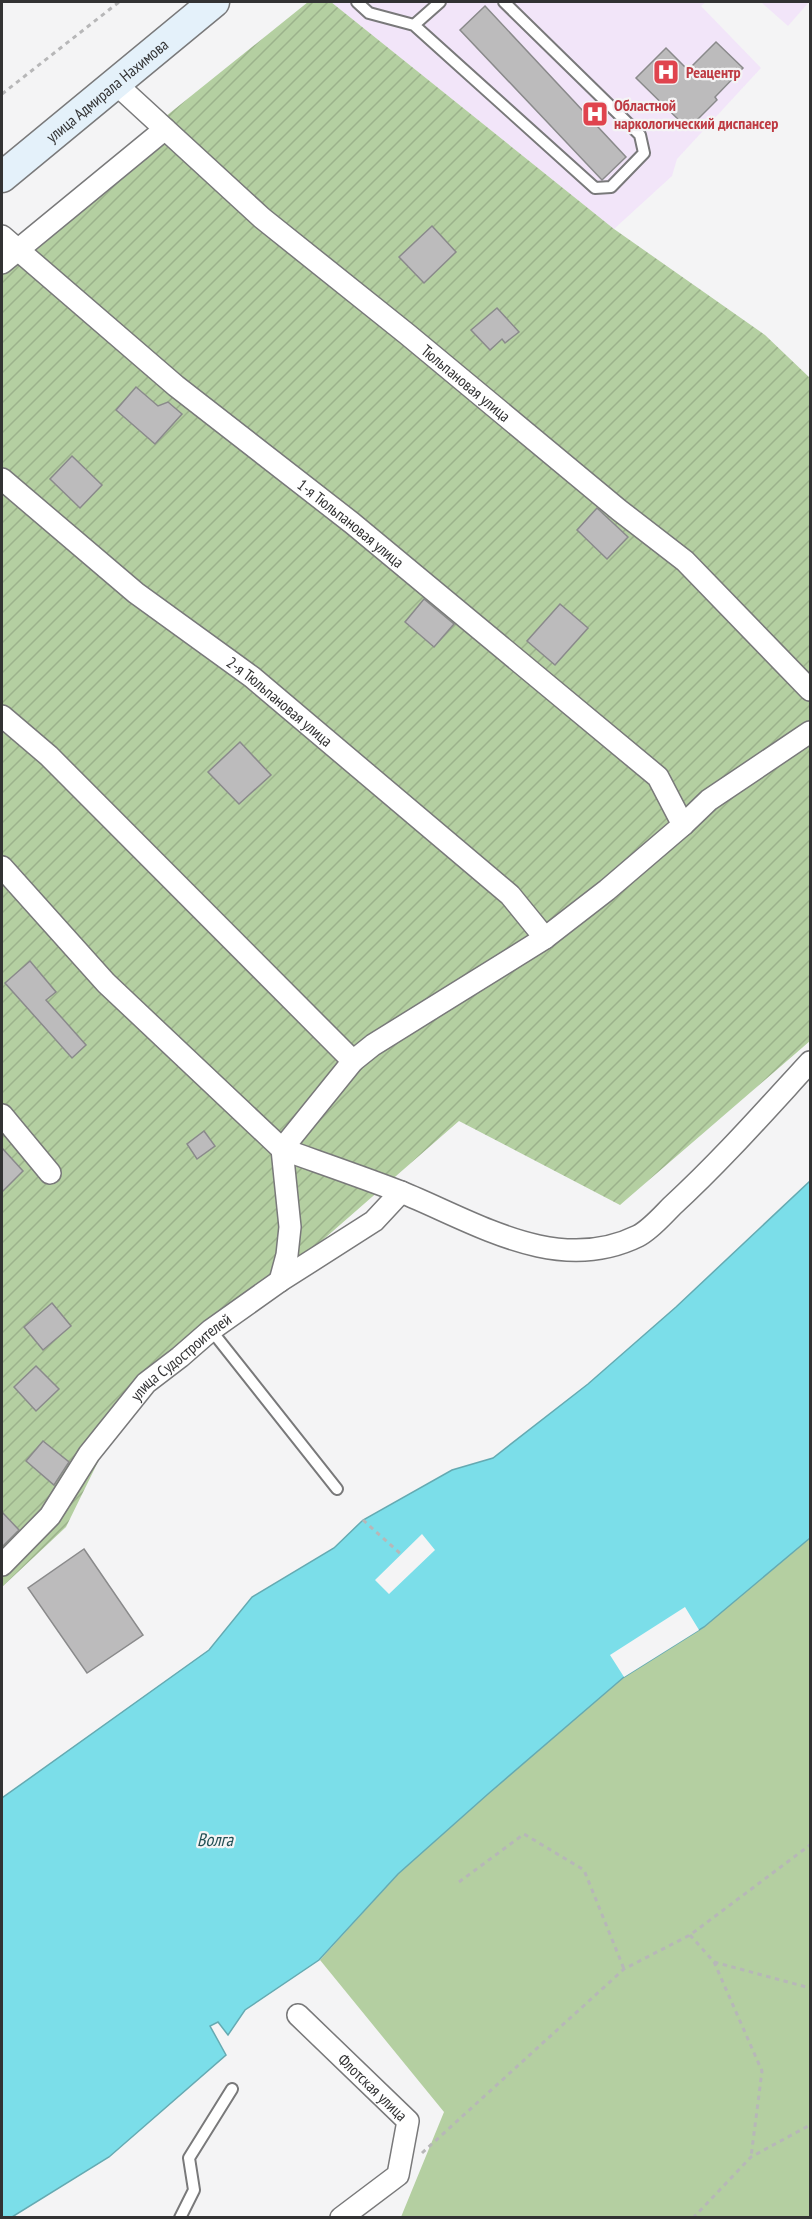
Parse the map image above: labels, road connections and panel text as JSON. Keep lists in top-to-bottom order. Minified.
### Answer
{"streets":{"main road":["улица Адмирала Нахимова"],"street":["Тюльпановая улица","1-я Тюльпановая улица","2-я Тюльпановая улица","улица Судостроителей","Флотская улица"]},"crossings":[["улица Адмирала Нахимова","Тюльпановая улица"]],"water":["Волга"],"places":{"hospital":["Реацентр","Областной наркологический диспансер"]}}
